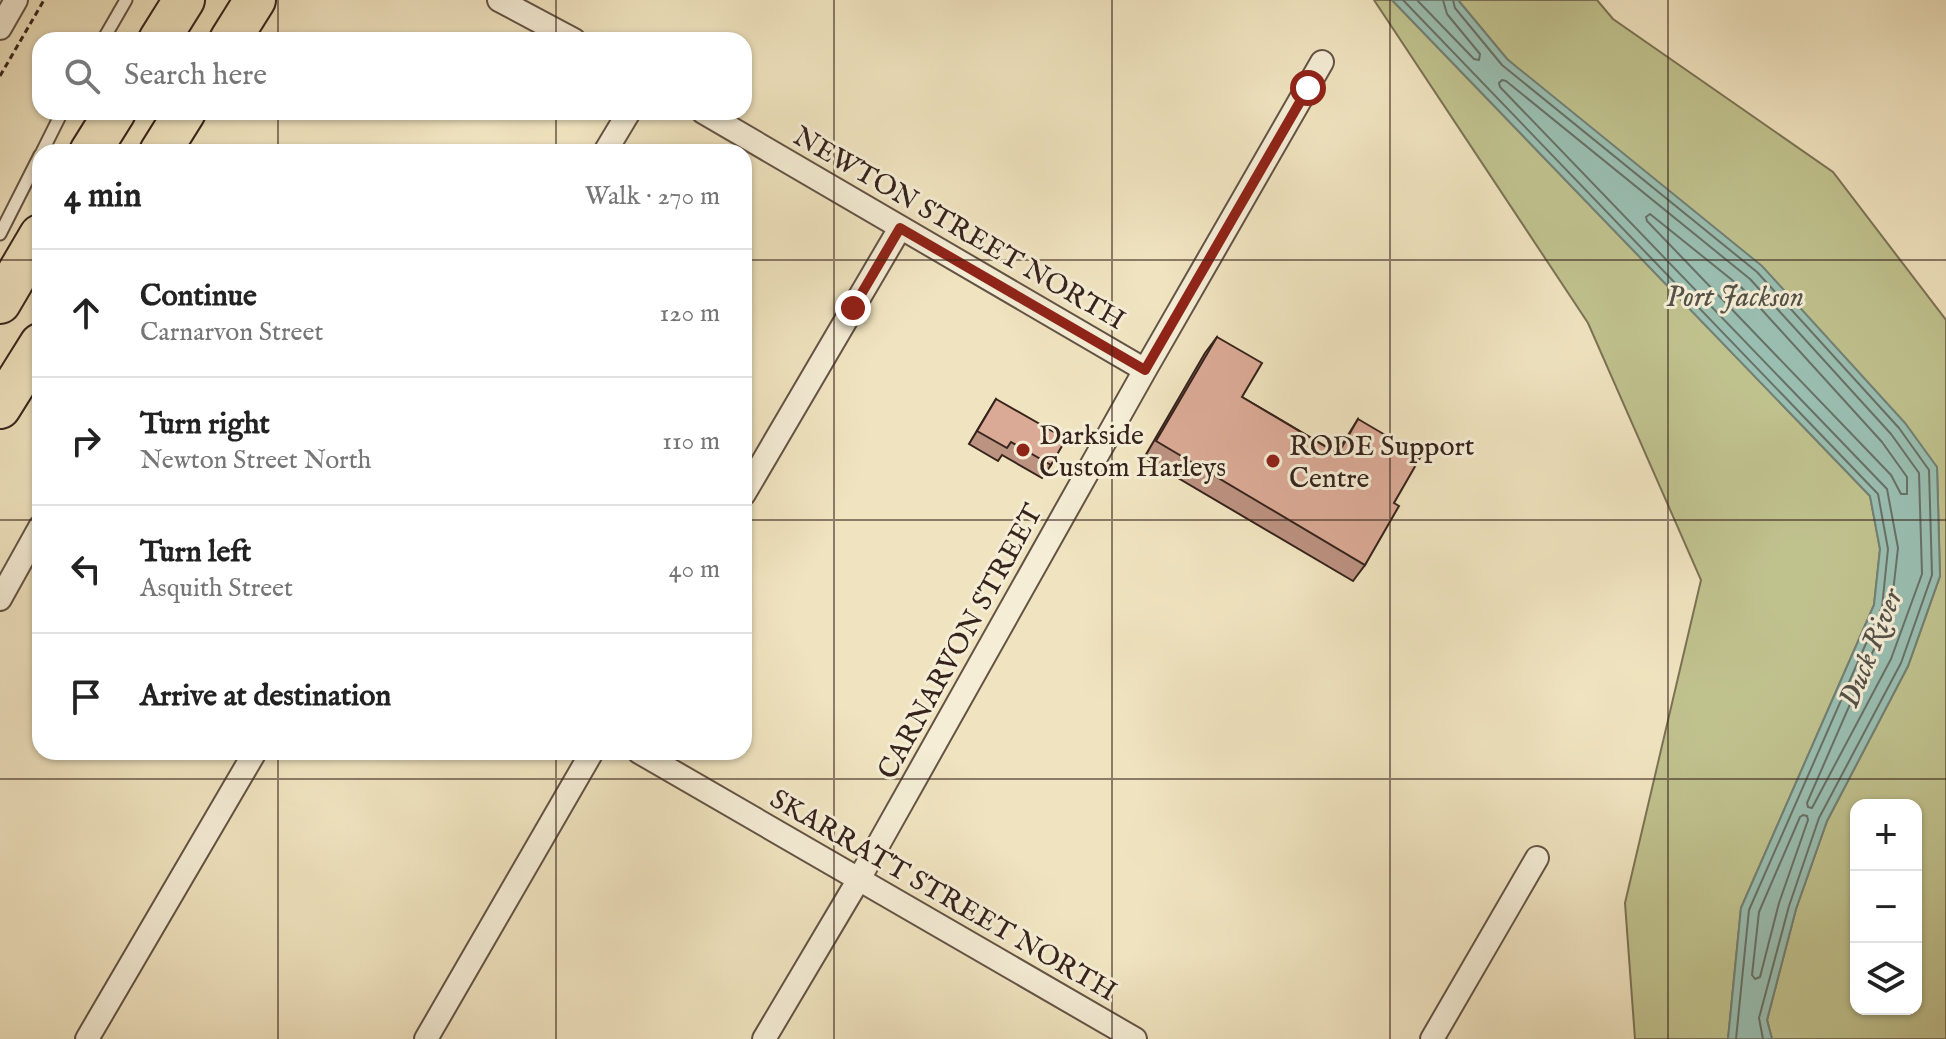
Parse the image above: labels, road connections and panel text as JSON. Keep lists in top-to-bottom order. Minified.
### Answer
{"streets":{"street":["NEWTON STREET NORTH","CARNARVON STREET","SKARRATT STREET NORTH"]},"crossings":[["NEWTON STREET NORTH","CARNARVON STREET"],["CARNARVON STREET","SKARRATT STREET NORTH"]],"water":["Port Jackson","Duck River"],"places":["Darkside Custom Harleys","RODE Support Centre"],"page":{"search":"Search here","heading":["4 min","Walk · 270 m"],"list":[["Continue","Carnarvon Street","120 m"],["Turn right","Newton Street North","110 m"],["Turn left","Asquith Street","40 m"],"Arrive at destination"],"map_buttons":["+","−"]}}
